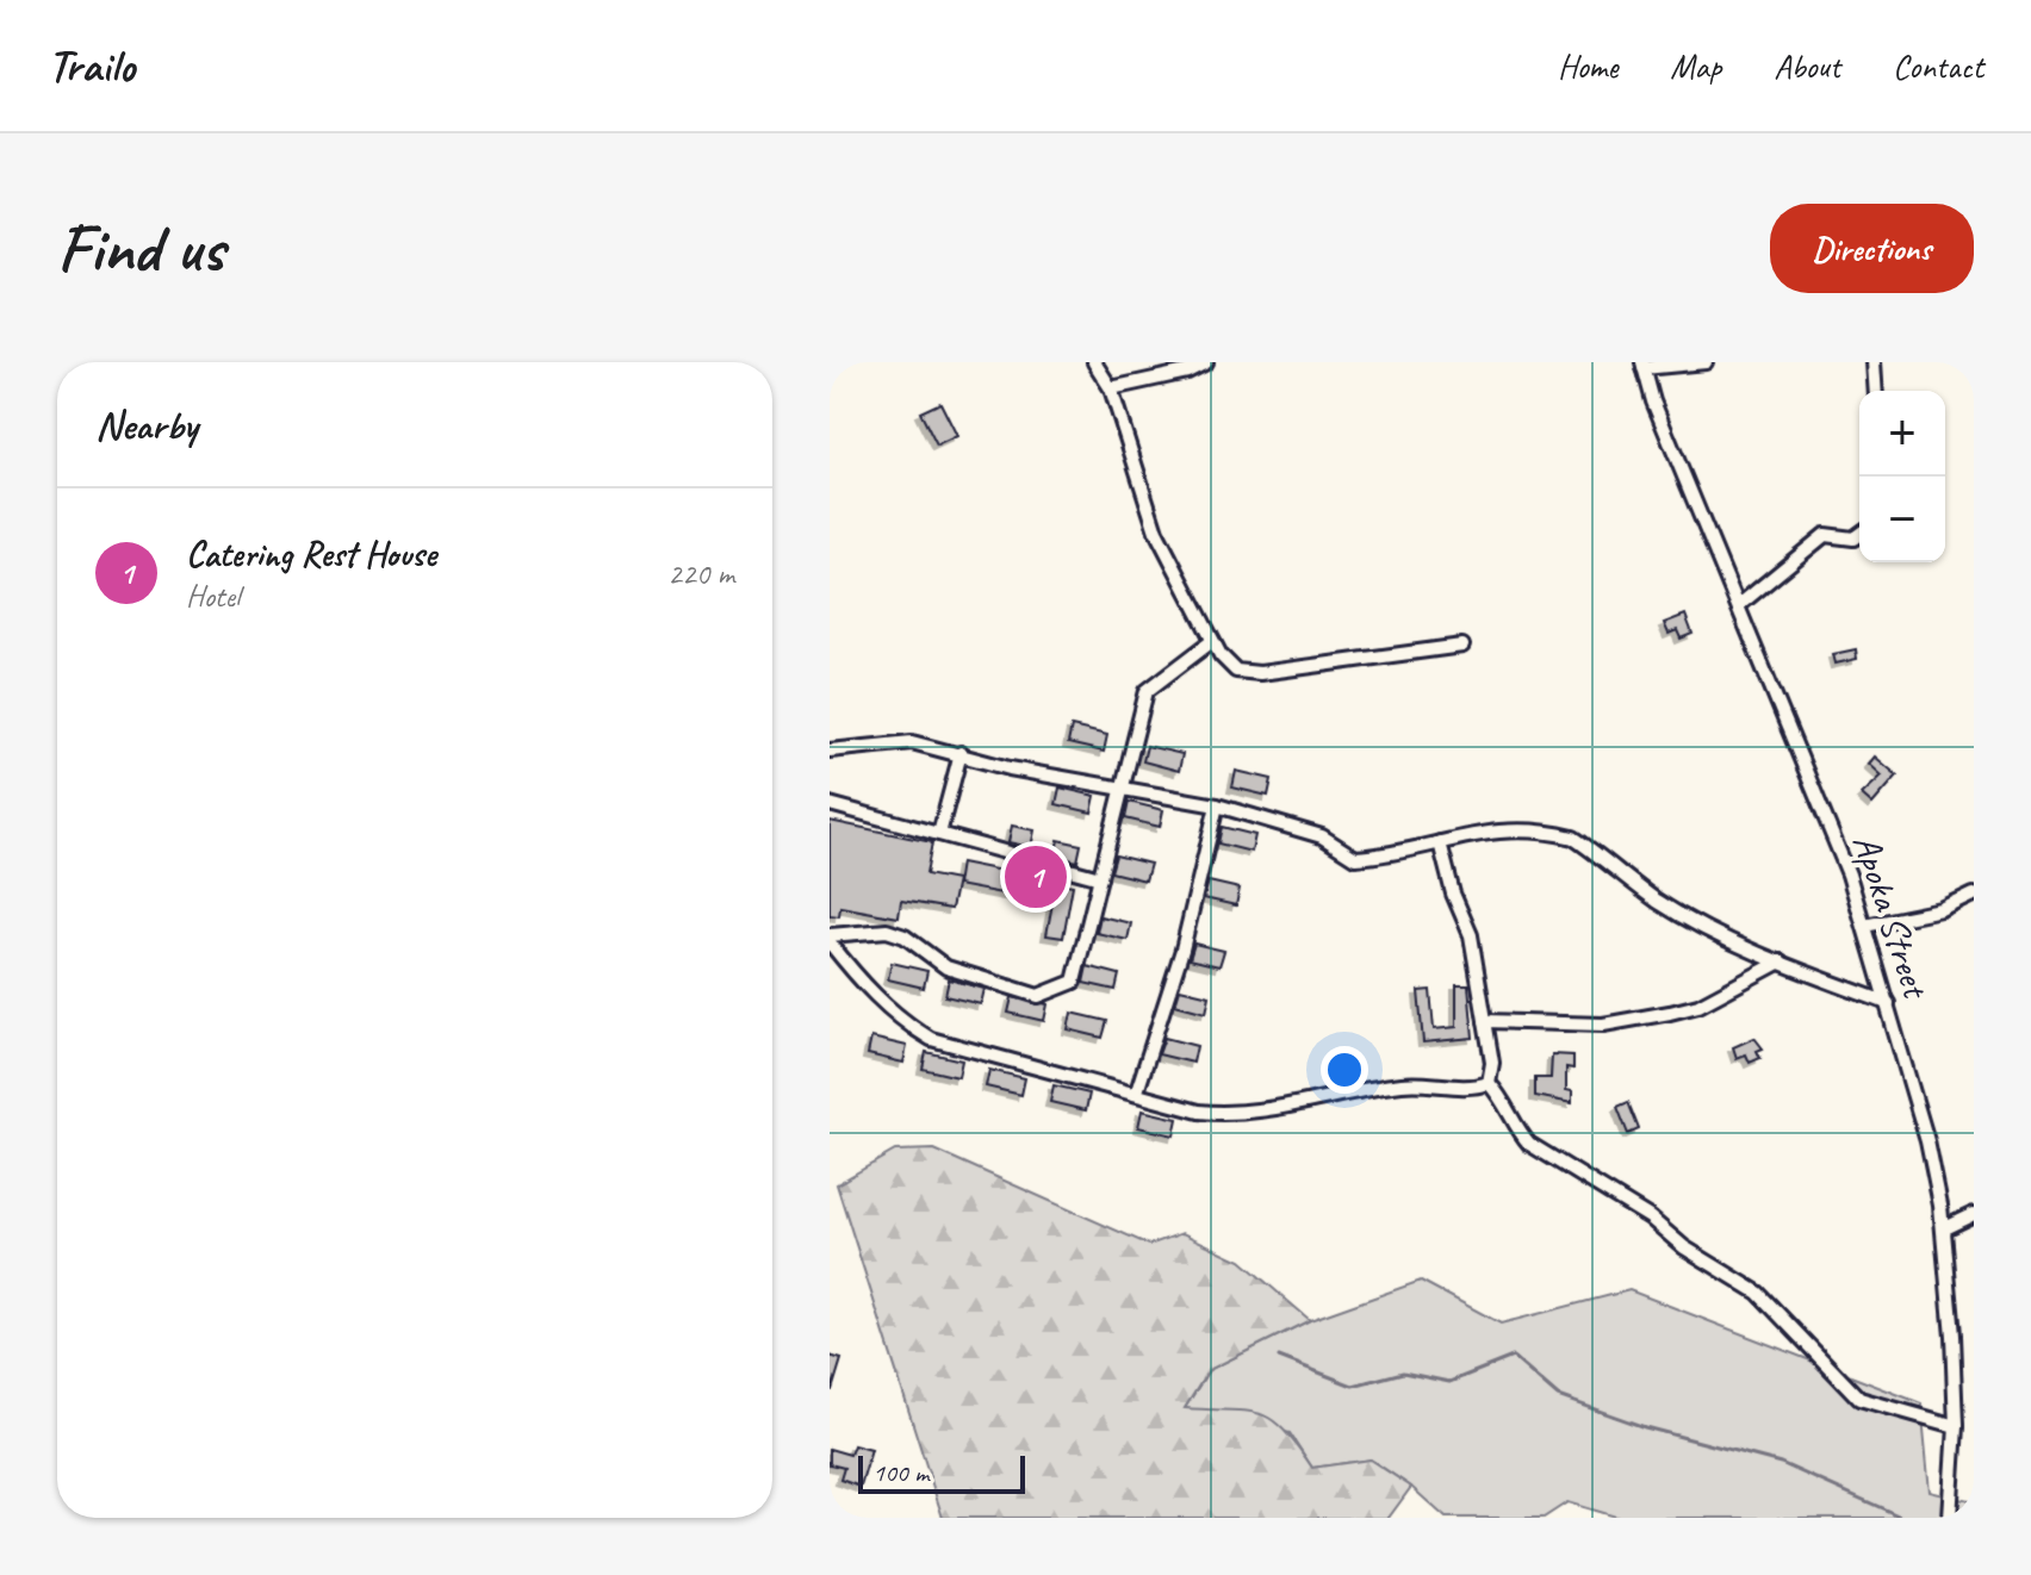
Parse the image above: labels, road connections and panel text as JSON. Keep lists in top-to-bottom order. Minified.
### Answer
{"streets":{"street":["Apoka Street"]},"scale_bar":"100 m","page":{"header":"Trailo","nav":["Home","Map","About","Contact"],"buttons":"Directions","title":"Find us","heading":"Nearby","map_buttons":["+","−"],"list":[{"mark":"1","name":"Catering Rest House","note":"Hotel","value":"220 m"}],"pins":"1","scale":"100 m"}}
